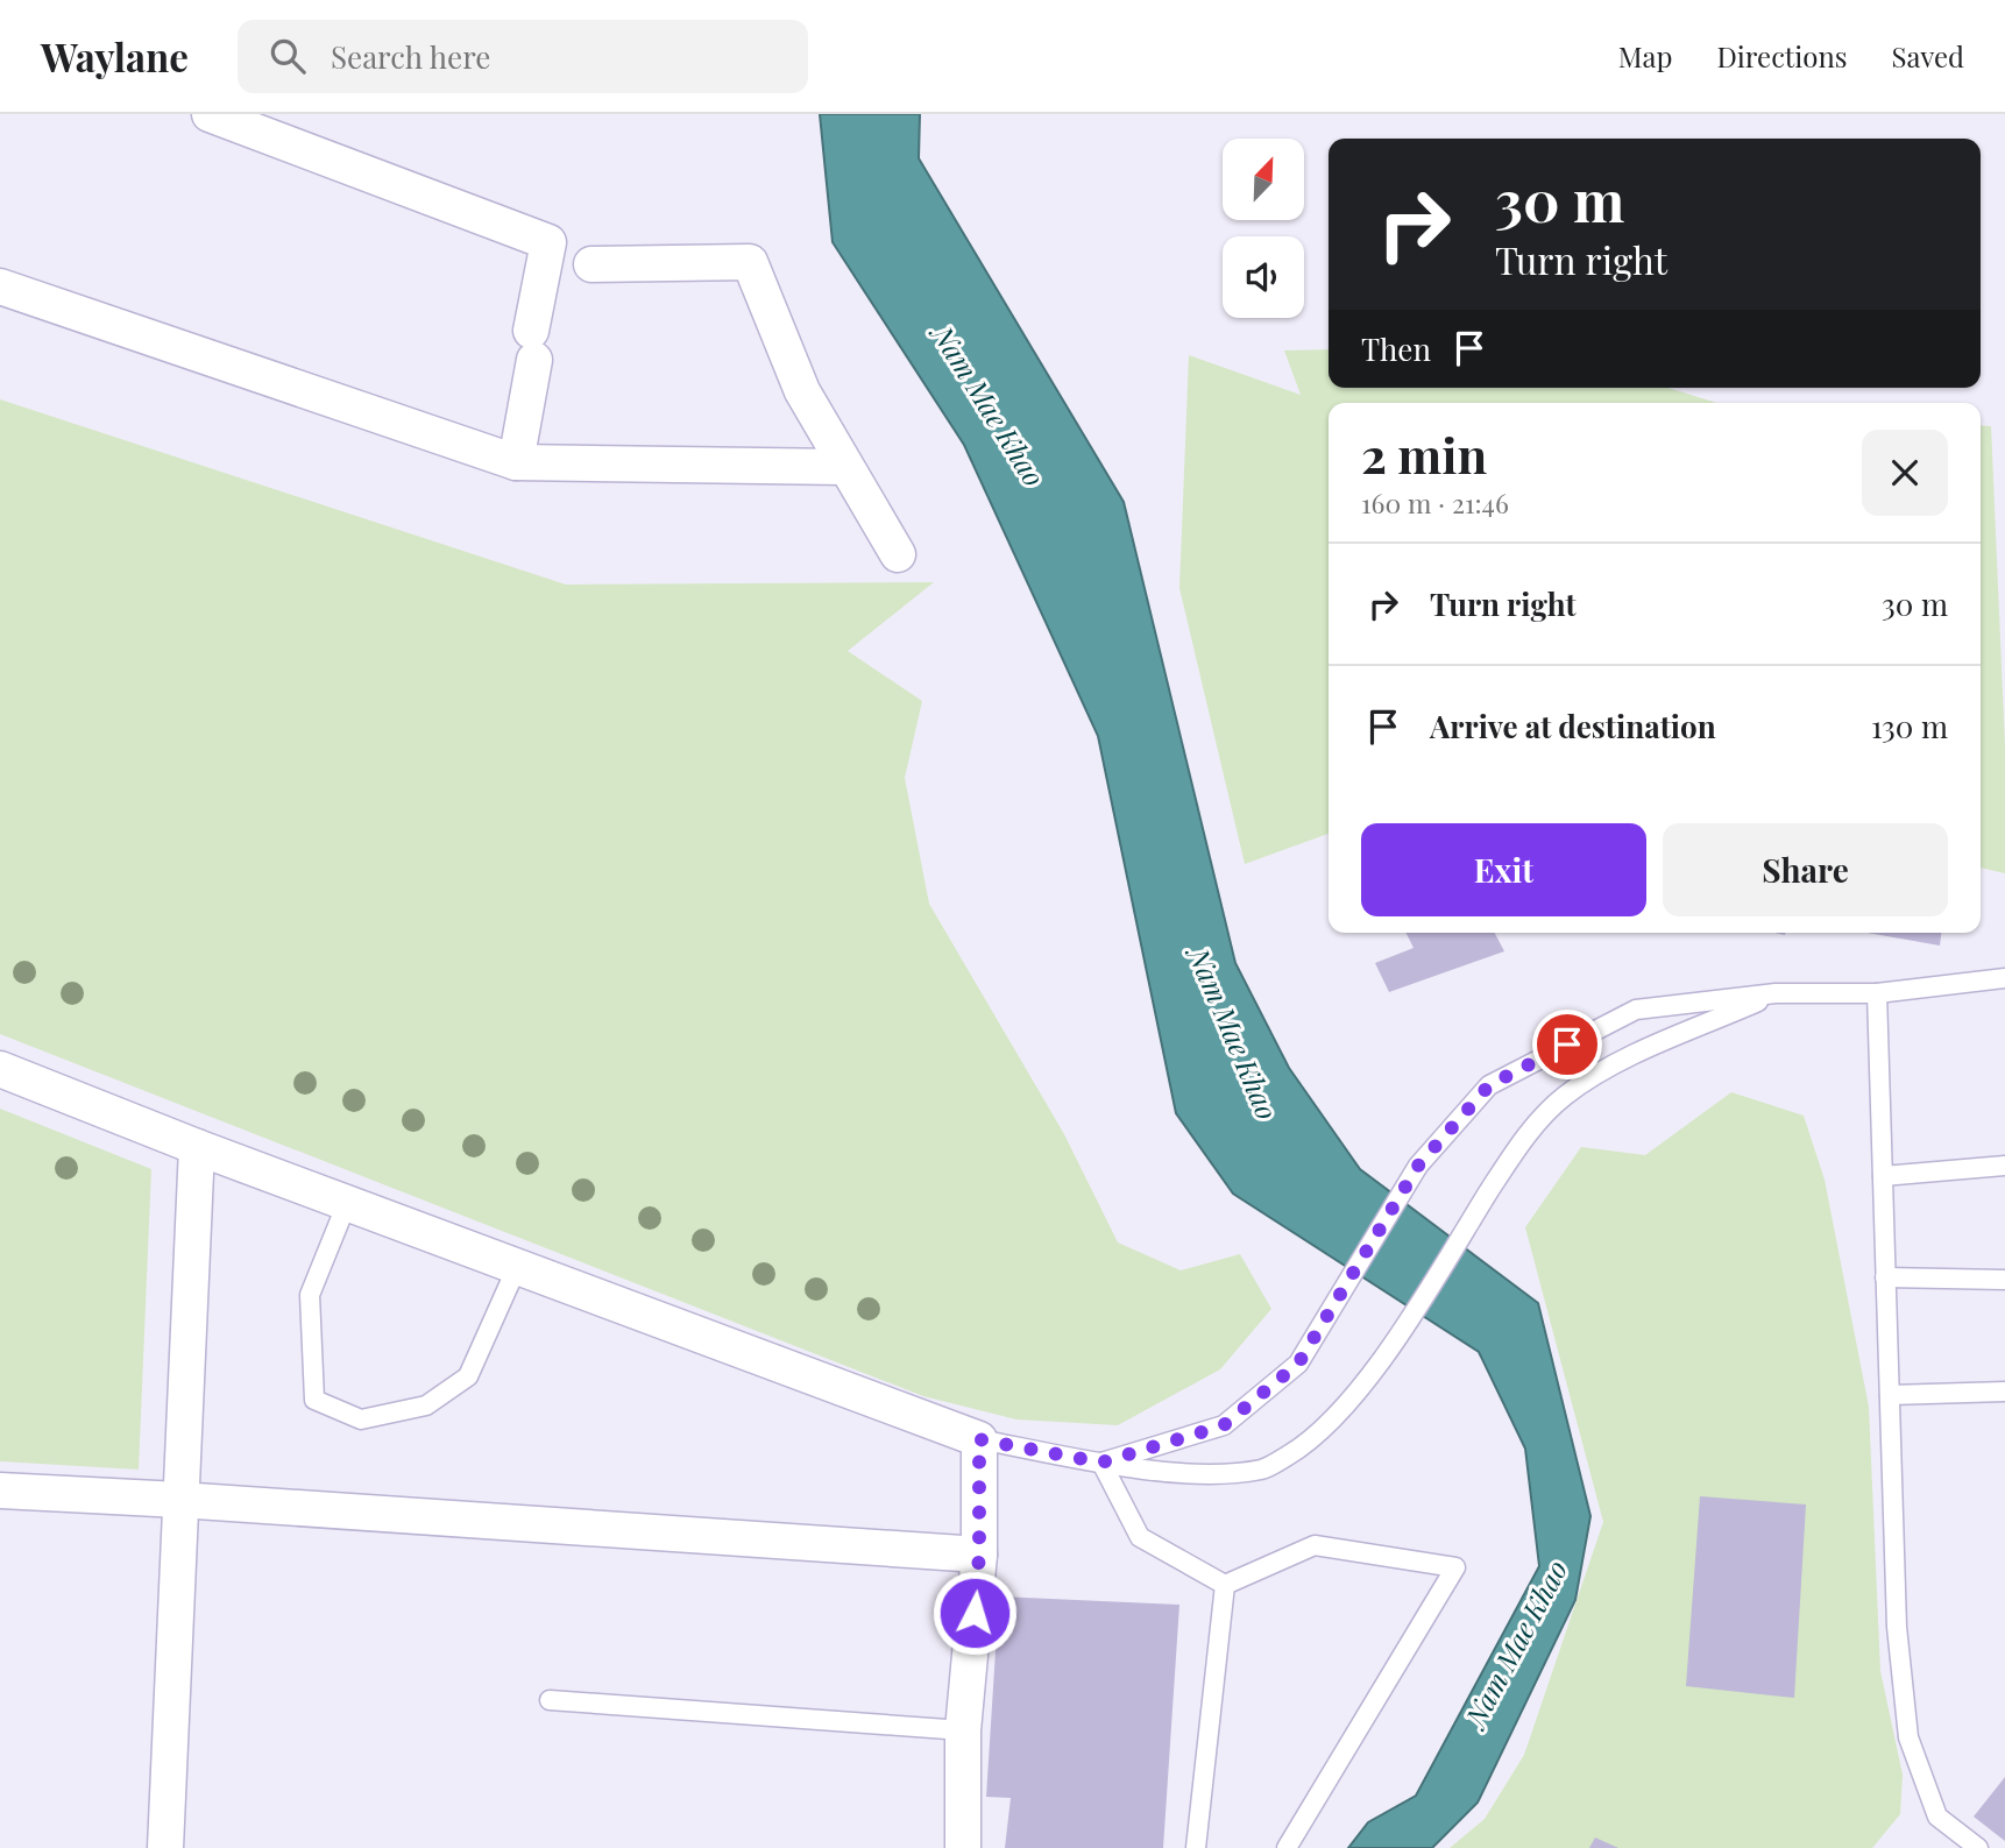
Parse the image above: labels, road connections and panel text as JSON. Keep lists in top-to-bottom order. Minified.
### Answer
{"water":["Nam Mae Khao"],"north":"top right","page":{"header":"Waylane","search":"Search here","nav":["Map","Directions","Saved"],"turn":["30 m","Turn right"],"then":"Then","heading":["2 min","160 m · 21:46"],"list":[{"name":"Turn right","value":"30 m"},{"name":"Arrive at destination","value":"130 m"}],"buttons":["Exit","Share"]}}
